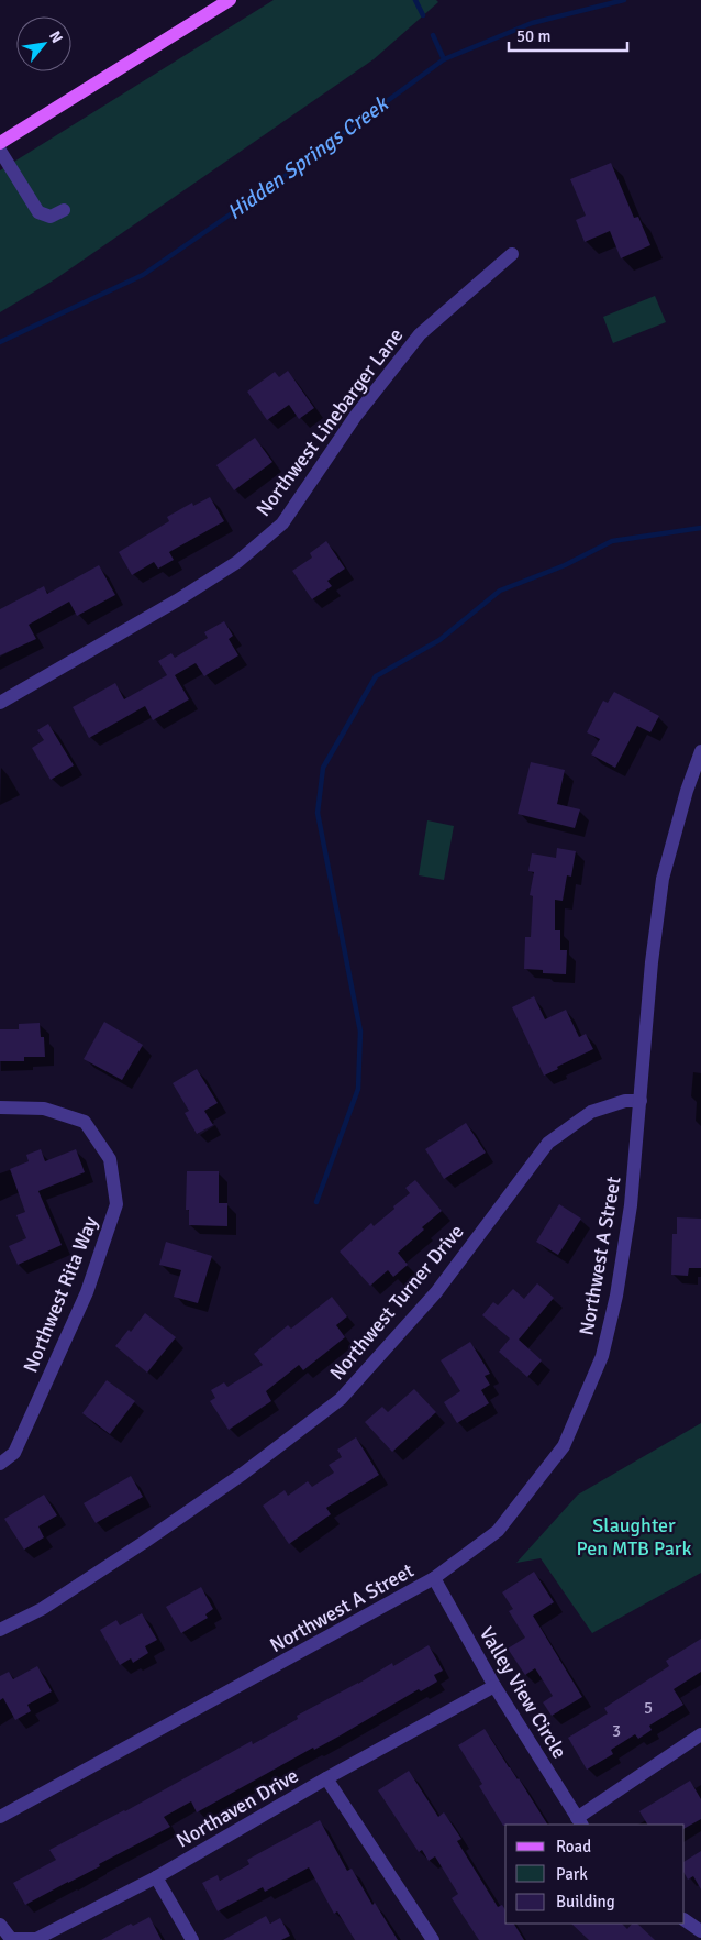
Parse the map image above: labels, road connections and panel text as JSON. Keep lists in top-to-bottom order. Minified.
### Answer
{"streets":{"street":["Northwest Linebarger Lane","Northwest A Street","Northwest Rita Way","Northwest Turner Drive","Valley View Circle","Northaven Drive"]},"crossings":[["Northwest A Street","Northwest Turner Drive"],["Northwest A Street","Valley View Circle"],["Valley View Circle","Northaven Drive"]],"water":["Hidden Springs Creek"],"parks":["Slaughter Pen MTB Park"],"house_numbers":["5","3"],"legend":["Road","Park","Building"],"scale_bar":"50 m","north":"top right"}
